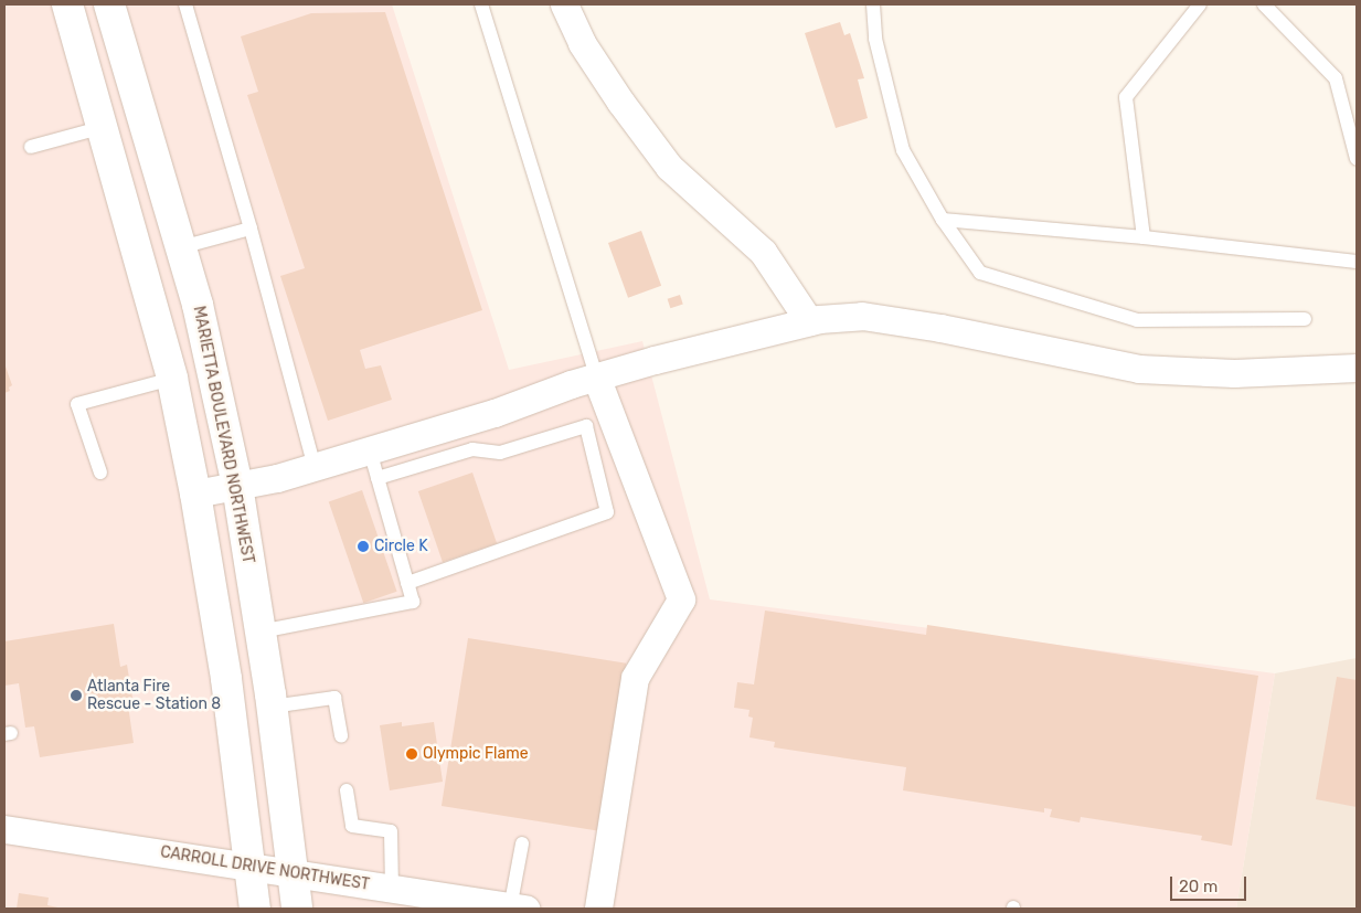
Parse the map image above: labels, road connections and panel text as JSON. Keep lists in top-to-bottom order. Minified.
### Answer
{"streets":{"main road":["MARIETTA BOULEVARD NORTHWEST"],"street":["CARROLL DRIVE NORTHWEST"]},"crossings":[["MARIETTA BOULEVARD NORTHWEST","CARROLL DRIVE NORTHWEST"]],"places":["Circle K","Atlanta Fire Rescue - Station 8","Olympic Flame"],"scale_bar":"20 m"}
